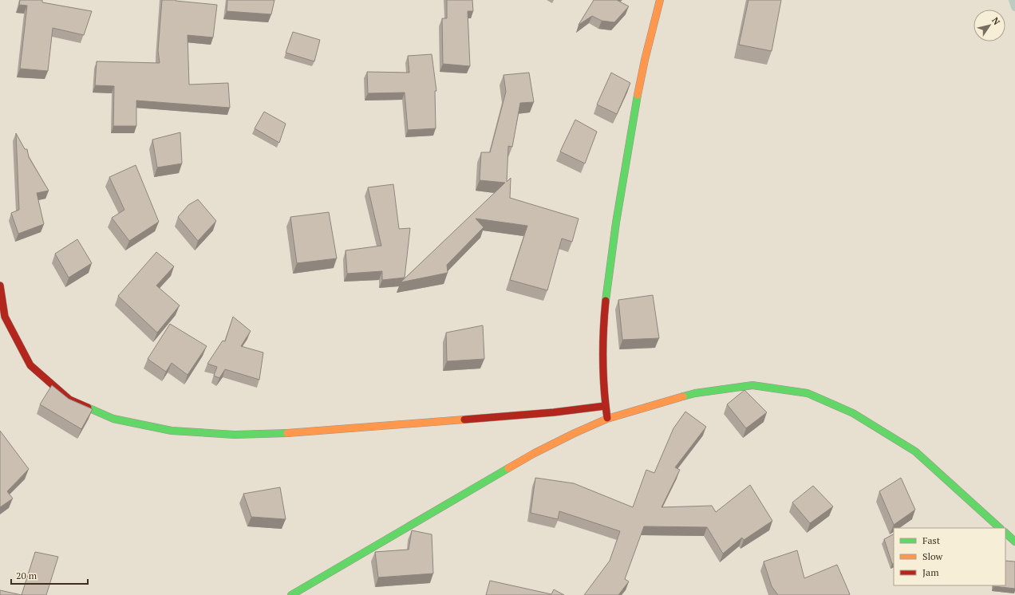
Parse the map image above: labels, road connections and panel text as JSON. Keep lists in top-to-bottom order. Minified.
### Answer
{"legend":["Fast","Slow","Jam"],"scale_bar":"20 m","north":"top right"}
